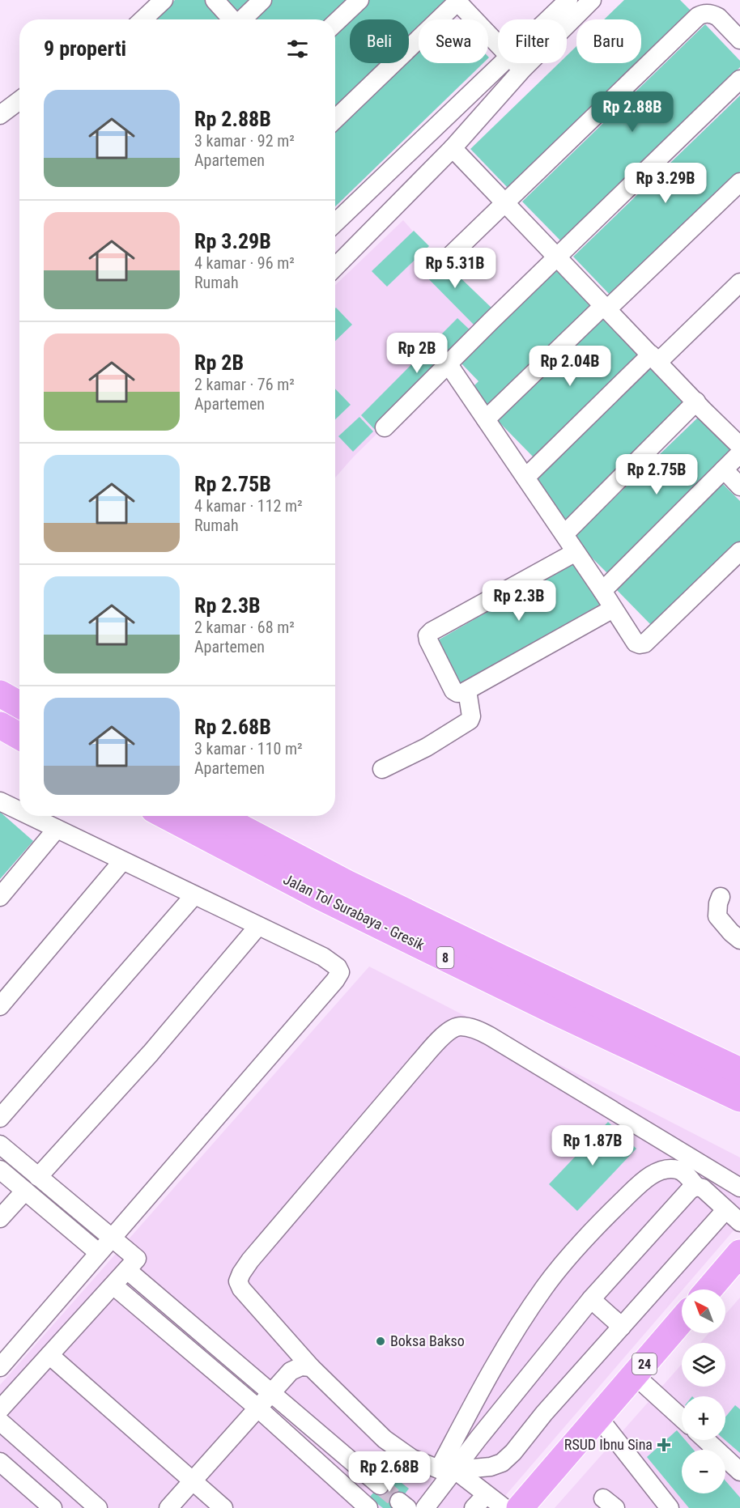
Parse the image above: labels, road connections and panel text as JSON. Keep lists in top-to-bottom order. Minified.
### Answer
{"streets":{"highway":["Jalan Tol Surabaya - Gresik","8","24"]},"places":{"other":["Boksa Bakso"],"health":["RSUD Ibnu Sina"]},"north":"top left","page":{"chip":["Beli","Sewa","Filter","Baru"],"heading":"9 properti","list":[{"name":"Rp 2.88B","note":"3 kamar · 92 m² · Apartemen"},{"name":"Rp 3.29B","note":"4 kamar · 96 m² · Rumah"},{"name":"Rp 2B","note":"2 kamar · 76 m² · Apartemen"},{"name":"Rp 2.75B","note":"4 kamar · 112 m² · Rumah"},{"name":"Rp 2.3B","note":"2 kamar · 68 m² · Apartemen"},{"name":"Rp 2.68B","note":"3 kamar · 110 m² · Apartemen"}],"price":["Rp 2.88B","Rp 3.29B","Rp 5.31B","Rp 2B","Rp 2.04B","Rp 2.75B","Rp 2.3B","Rp 1.87B","Rp 2.68B"],"map_buttons":["+","−"]}}
